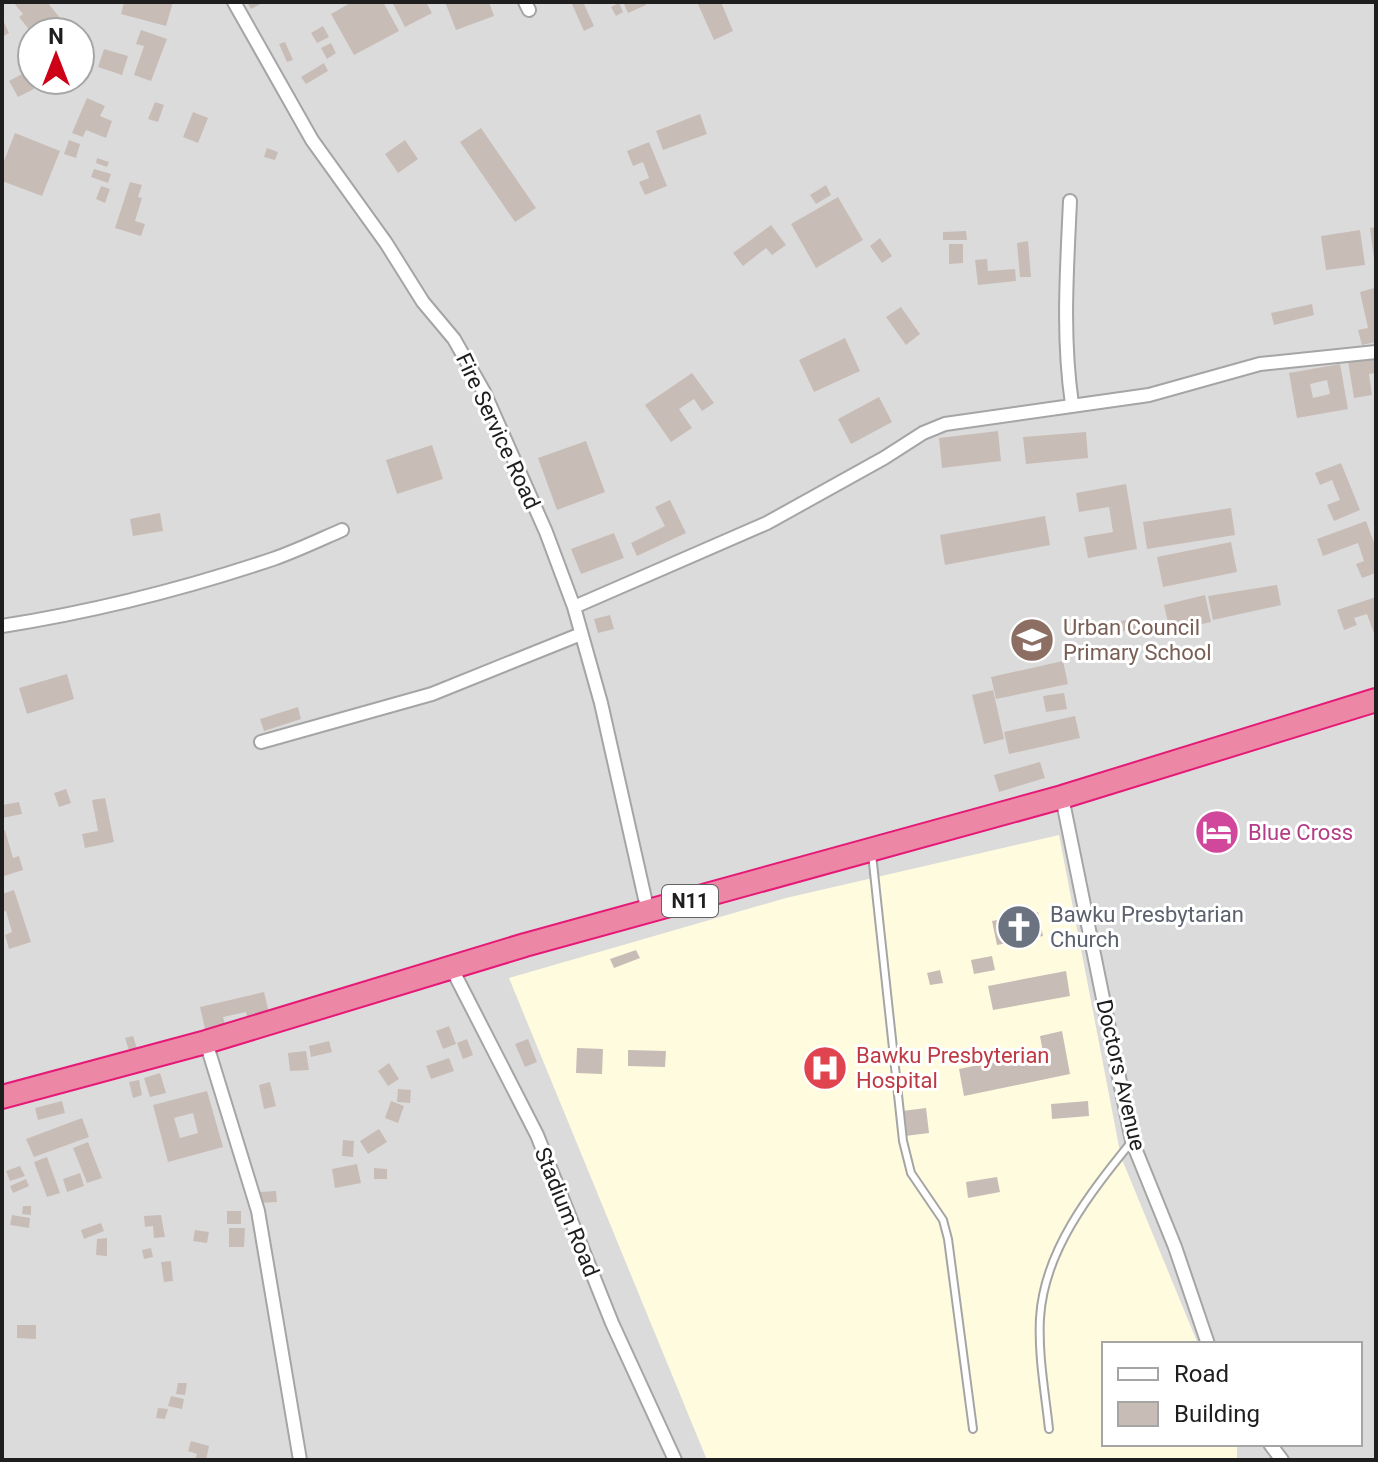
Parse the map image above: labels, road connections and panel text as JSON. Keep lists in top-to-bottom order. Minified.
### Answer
{"streets":{"highway":["N11"],"street":["Fire Service Road","Doctors Avenue","Stadium Road"]},"crossings":[["Fire Service Road","N11"],["N11","Doctors Avenue"],["N11","Stadium Road"]],"places":{"school or university":["Urban Council Primary School"],"hotel":["Blue Cross"],"church":["Bawku Presbytarian Church"],"hospital":["Bawku Presbyterian Hospital"]},"legend":["Road","Building"],"north":"top"}
